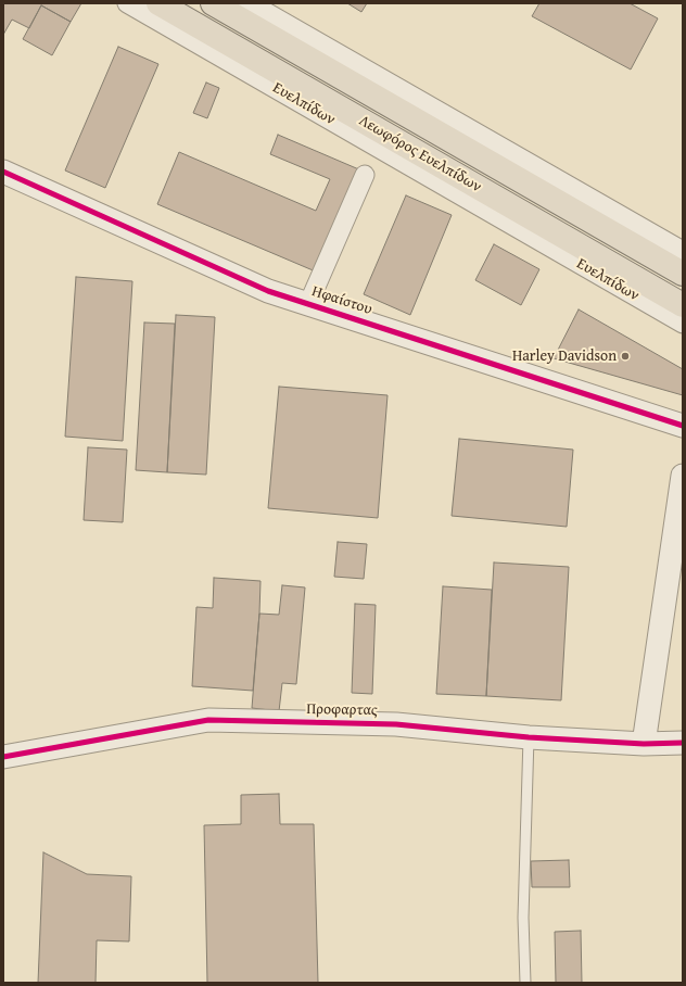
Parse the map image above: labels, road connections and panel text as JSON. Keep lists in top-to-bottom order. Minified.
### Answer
{"streets":{"main road":["Λεωφόρος Ευελπίδων"],"street":["Ευελπίδων","Ηφαίστου","Προφαρτας"]},"crossings":[["Ευελπίδων","Λεωφόρος Ευελπίδων"]],"places":["Harley Davidson"]}
